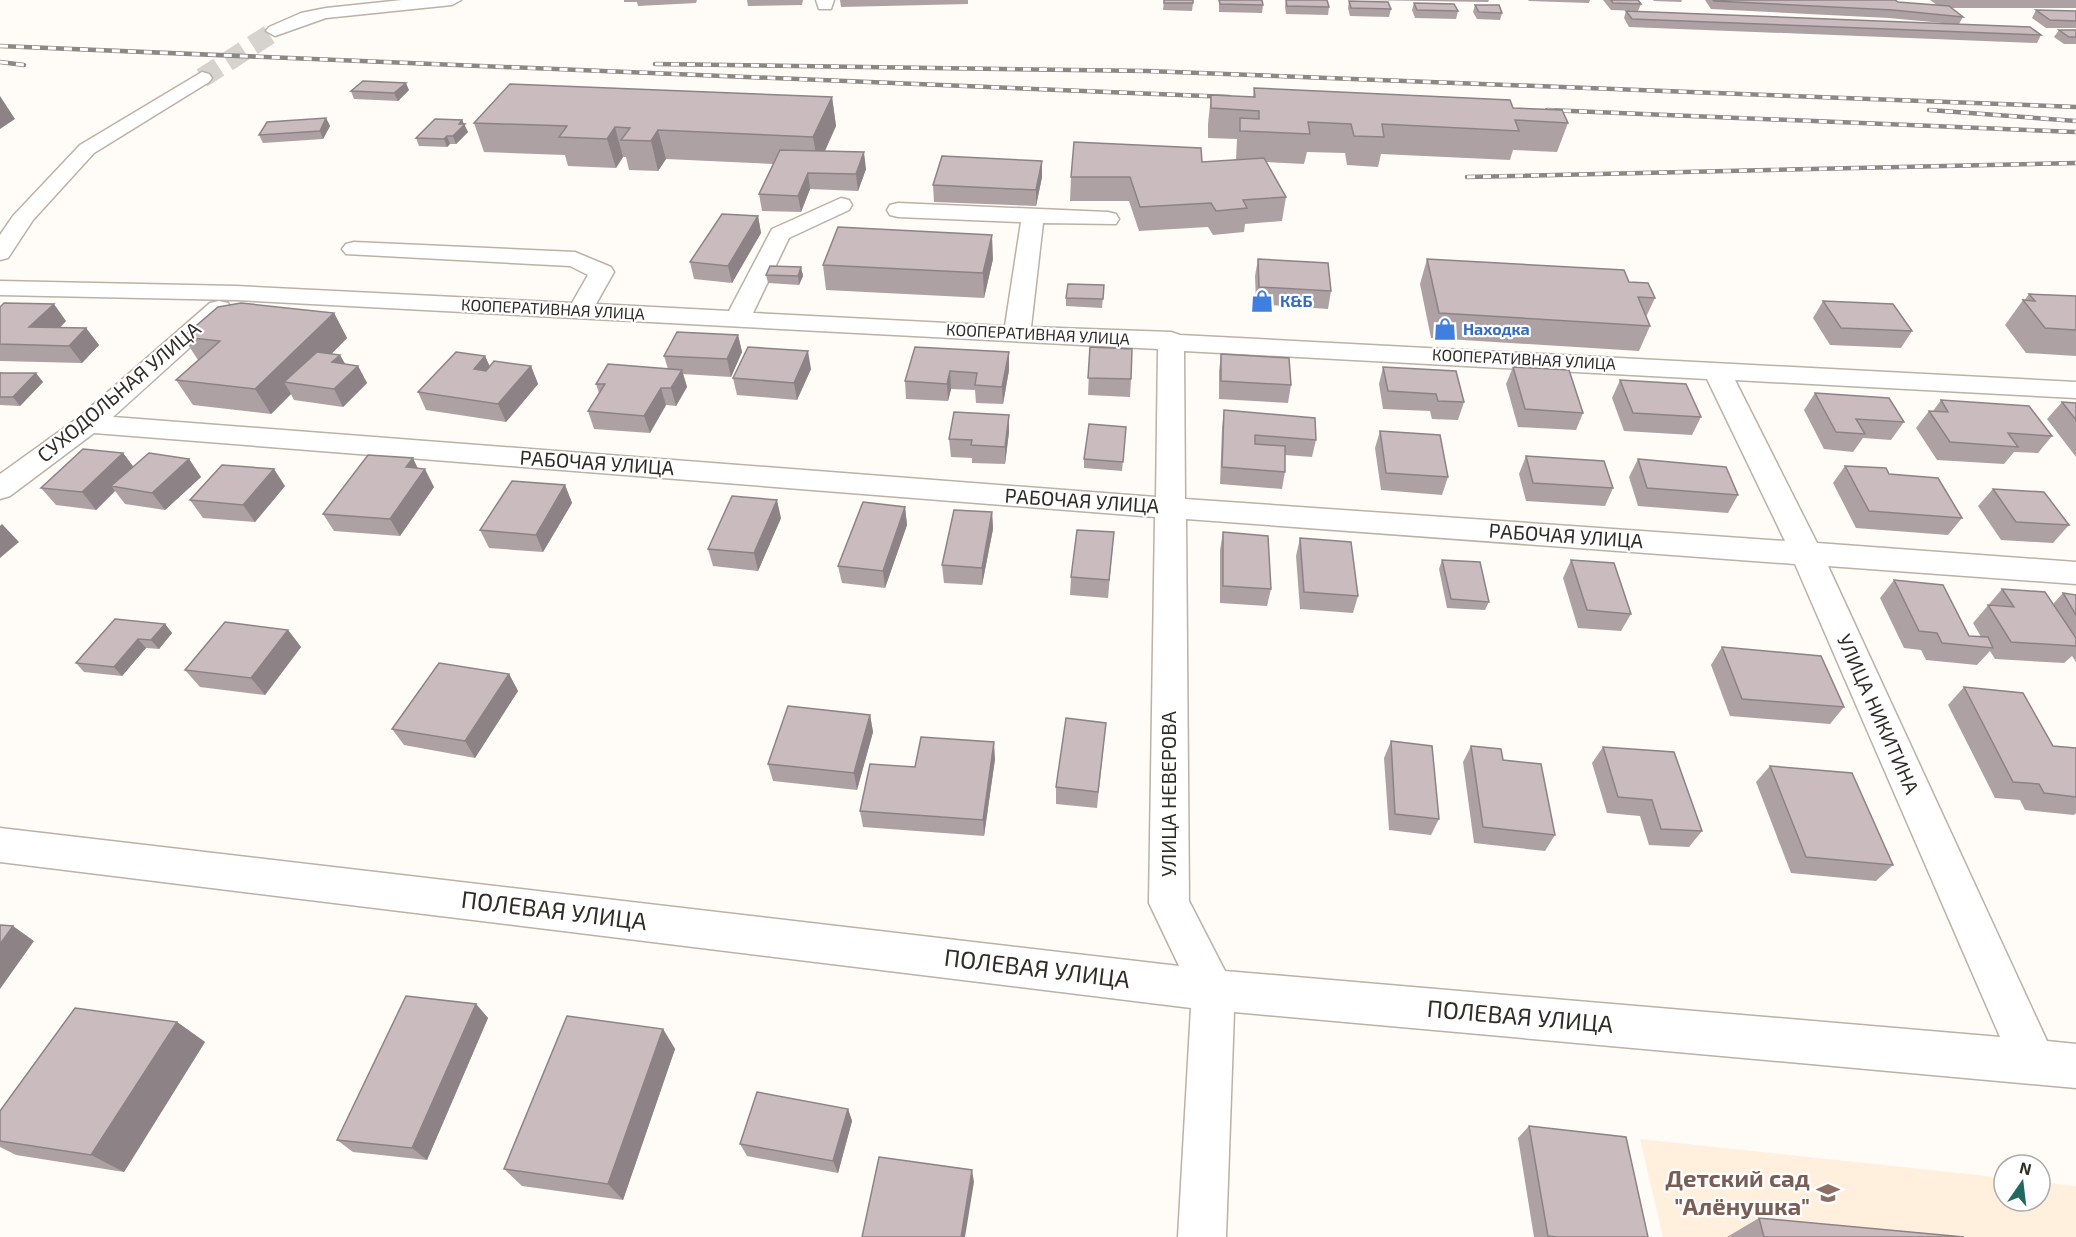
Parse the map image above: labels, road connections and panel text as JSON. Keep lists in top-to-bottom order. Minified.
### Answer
{"streets":{"street":["КООПЕРАТИВНАЯ УЛИЦА","СУХОДОЛЬНАЯ УЛИЦА","РАБОЧАЯ УЛИЦА","УЛИЦА НИКИТИНА","УЛИЦА НЕВЕРОВА","ПОЛЕВАЯ УЛИЦА"]},"crossings":[["КООПЕРАТИВНАЯ УЛИЦА","СУХОДОЛЬНАЯ УЛИЦА"],["КООПЕРАТИВНАЯ УЛИЦА","УЛИЦА НИКИТИНА"],["КООПЕРАТИВНАЯ УЛИЦА","УЛИЦА НЕВЕРОВА"],["СУХОДОЛЬНАЯ УЛИЦА","РАБОЧАЯ УЛИЦА"],["РАБОЧАЯ УЛИЦА","УЛИЦА НИКИТИНА"],["РАБОЧАЯ УЛИЦА","УЛИЦА НЕВЕРОВА"],["УЛИЦА НИКИТИНА","ПОЛЕВАЯ УЛИЦА"],["УЛИЦА НЕВЕРОВА","ПОЛЕВАЯ УЛИЦА"]],"places":{"shop":["К&Б","Находка"],"school or university":["Детский сад \"Алёнушка\""]},"north":"top"}
